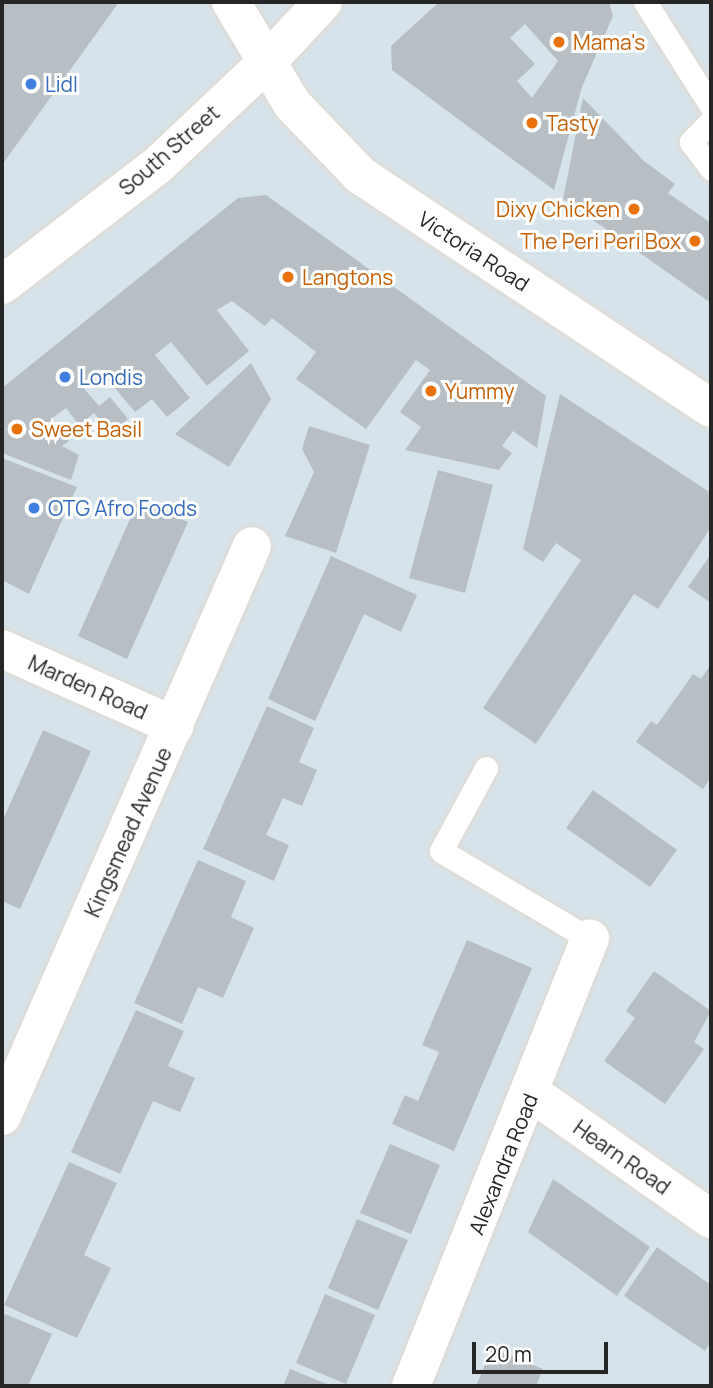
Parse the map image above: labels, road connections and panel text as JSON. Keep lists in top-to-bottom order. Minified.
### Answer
{"streets":{"street":["South Street","Victoria Road","Marden Road","Kingsmead Avenue","Hearn Road","Alexandra Road"]},"crossings":[["South Street","Victoria Road"],["Marden Road","Kingsmead Avenue"],["Hearn Road","Alexandra Road"]],"places":["Mama's","Lidl","Tasty","Dixy Chicken","The Peri Peri Box","Langtons","Londis","Yummy","Sweet Basil","OTG Afro Foods"],"scale_bar":"20 m"}
